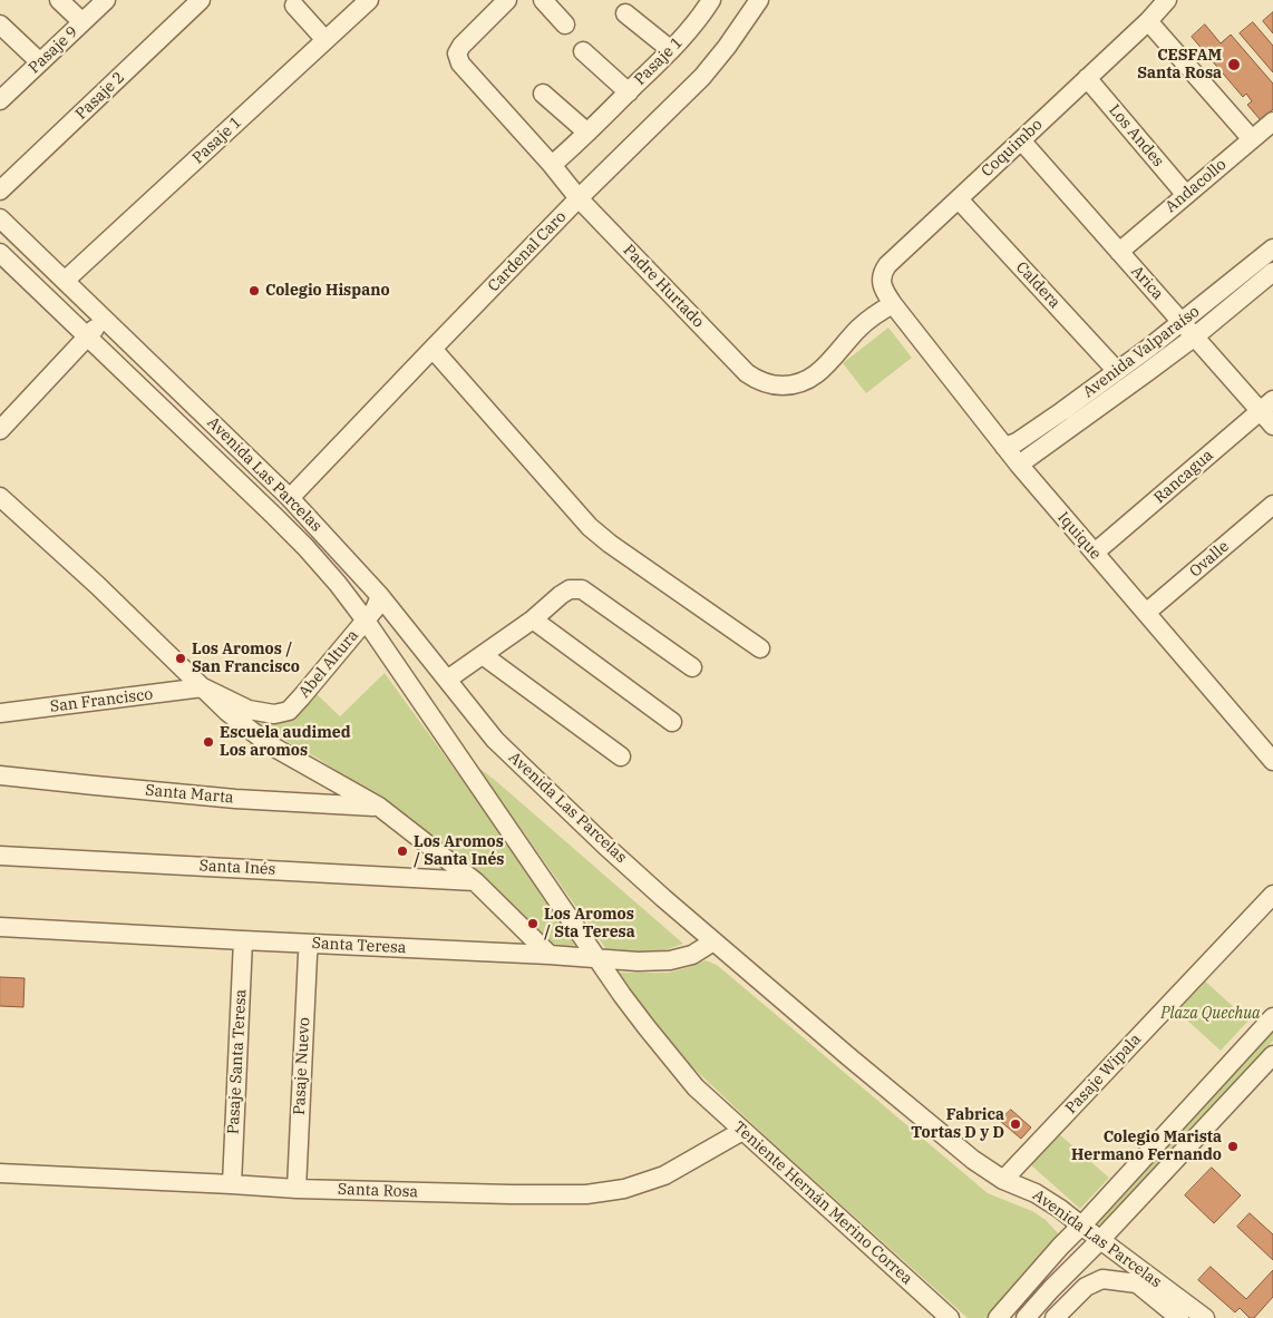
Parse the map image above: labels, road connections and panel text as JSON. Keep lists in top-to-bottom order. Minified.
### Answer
{"streets":{"street":["Pasaje 9","Pasaje 1","Pasaje 2","Los Andes","Coquimbo","Andacollo","Cardenal Caro","Arica","Caldera","Padre Hurtado","Avenida Valparaíso","Avenida Las Parcelas","Rancagua","Iquique","Ovalle","Abel Altura","San Francisco","Santa Marta","Santa Inés","Santa Teresa","Pasaje Santa Teresa","Pasaje Nuevo","Pasaje Wipala","Santa Rosa","Teniente Hernán Merino Correa"]},"crossings":[["Pasaje 1","Padre Hurtado"],["Pasaje 1","Avenida Las Parcelas"],["Los Andes","Coquimbo"],["Los Andes","Andacollo"],["Coquimbo","Arica"],["Coquimbo","Caldera"],["Coquimbo","Padre Hurtado"],["Coquimbo","Iquique"],["Andacollo","Arica"],["Cardenal Caro","Padre Hurtado"],["Cardenal Caro","Avenida Las Parcelas"],["Arica","Avenida Valparaíso"],["Arica","Rancagua"],["Caldera","Avenida Valparaíso"],["Padre Hurtado","Iquique"],["Avenida Valparaíso","Iquique"],["Avenida Las Parcelas","Abel Altura"],["Avenida Las Parcelas","Santa Teresa"],["Avenida Las Parcelas","Pasaje Wipala"],["Avenida Las Parcelas","Teniente Hernán Merino Correa"],["Rancagua","Iquique"],["Iquique","Ovalle"],["Abel Altura","San Francisco"],["Santa Teresa","Pasaje Santa Teresa"],["Santa Teresa","Pasaje Nuevo"],["Pasaje Santa Teresa","Santa Rosa"],["Pasaje Nuevo","Santa Rosa"],["Santa Rosa","Teniente Hernán Merino Correa"]],"parks":["Plaza Quechua"],"places":["CESFAM Santa Rosa","Colegio Hispano","Los Aromos / San Francisco","Escuela audimed Los aromos","Los Aromos / Santa Inés","Los Aromos / Sta Teresa","Fabrica Tortas D y D","Colegio Marista Hermano Fernando"]}
